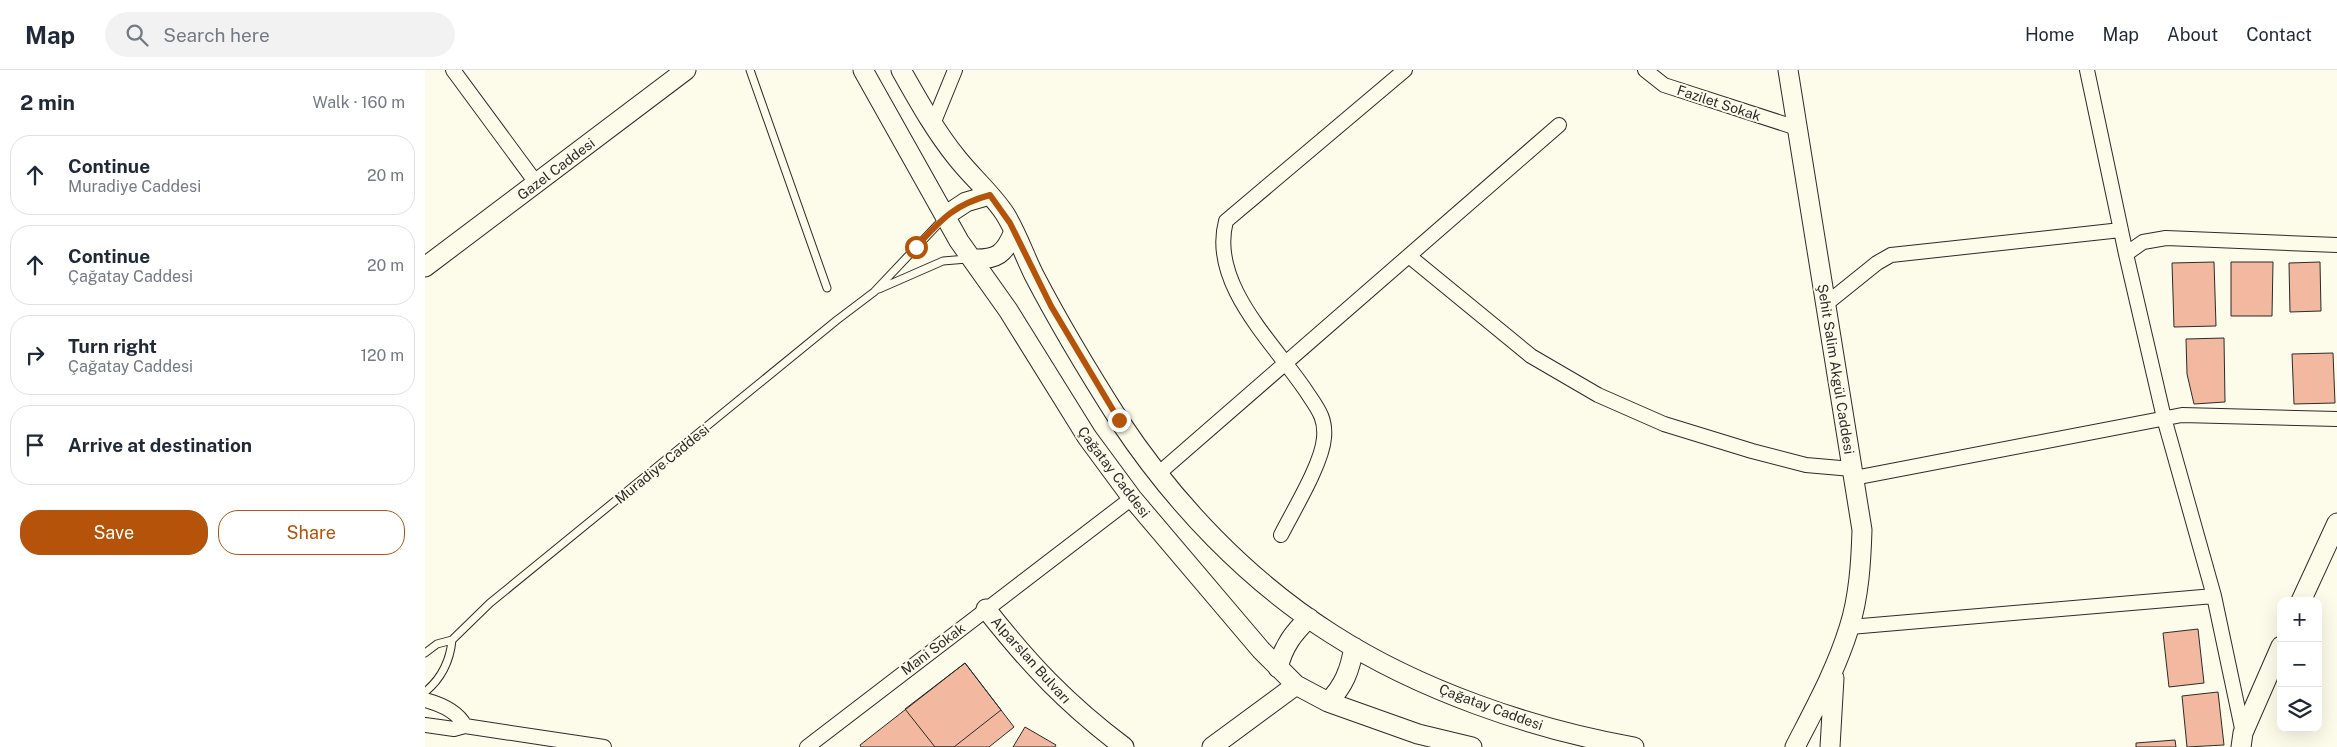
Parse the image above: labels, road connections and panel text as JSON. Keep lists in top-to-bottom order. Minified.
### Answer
{"streets":{"main road":["Gazel Caddesi","Şehit Salim Akgül Caddesi","Çağatay Caddesi","Alparslan Bulvarı"],"street":["Fazilet Sokak","Mani Sokak"],"lane":["Muradiye Caddesi"]},"crossings":[["Fazilet Sokak","Şehit Salim Akgül Caddesi"],["Muradiye Caddesi","Çağatay Caddesi"],["Çağatay Caddesi","Mani Sokak"],["Mani Sokak","Alparslan Bulvarı"]],"page":{"header":"Map","search":"Search here","nav":["Home","Map","About","Contact"],"heading":["2 min","Walk · 160 m"],"list":[["Continue","Muradiye Caddesi","20 m"],["Continue","Çağatay Caddesi","20 m"],["Turn right","Çağatay Caddesi","120 m"],"Arrive at destination"],"buttons":["Save","Share"],"map_buttons":["+","−"]}}
